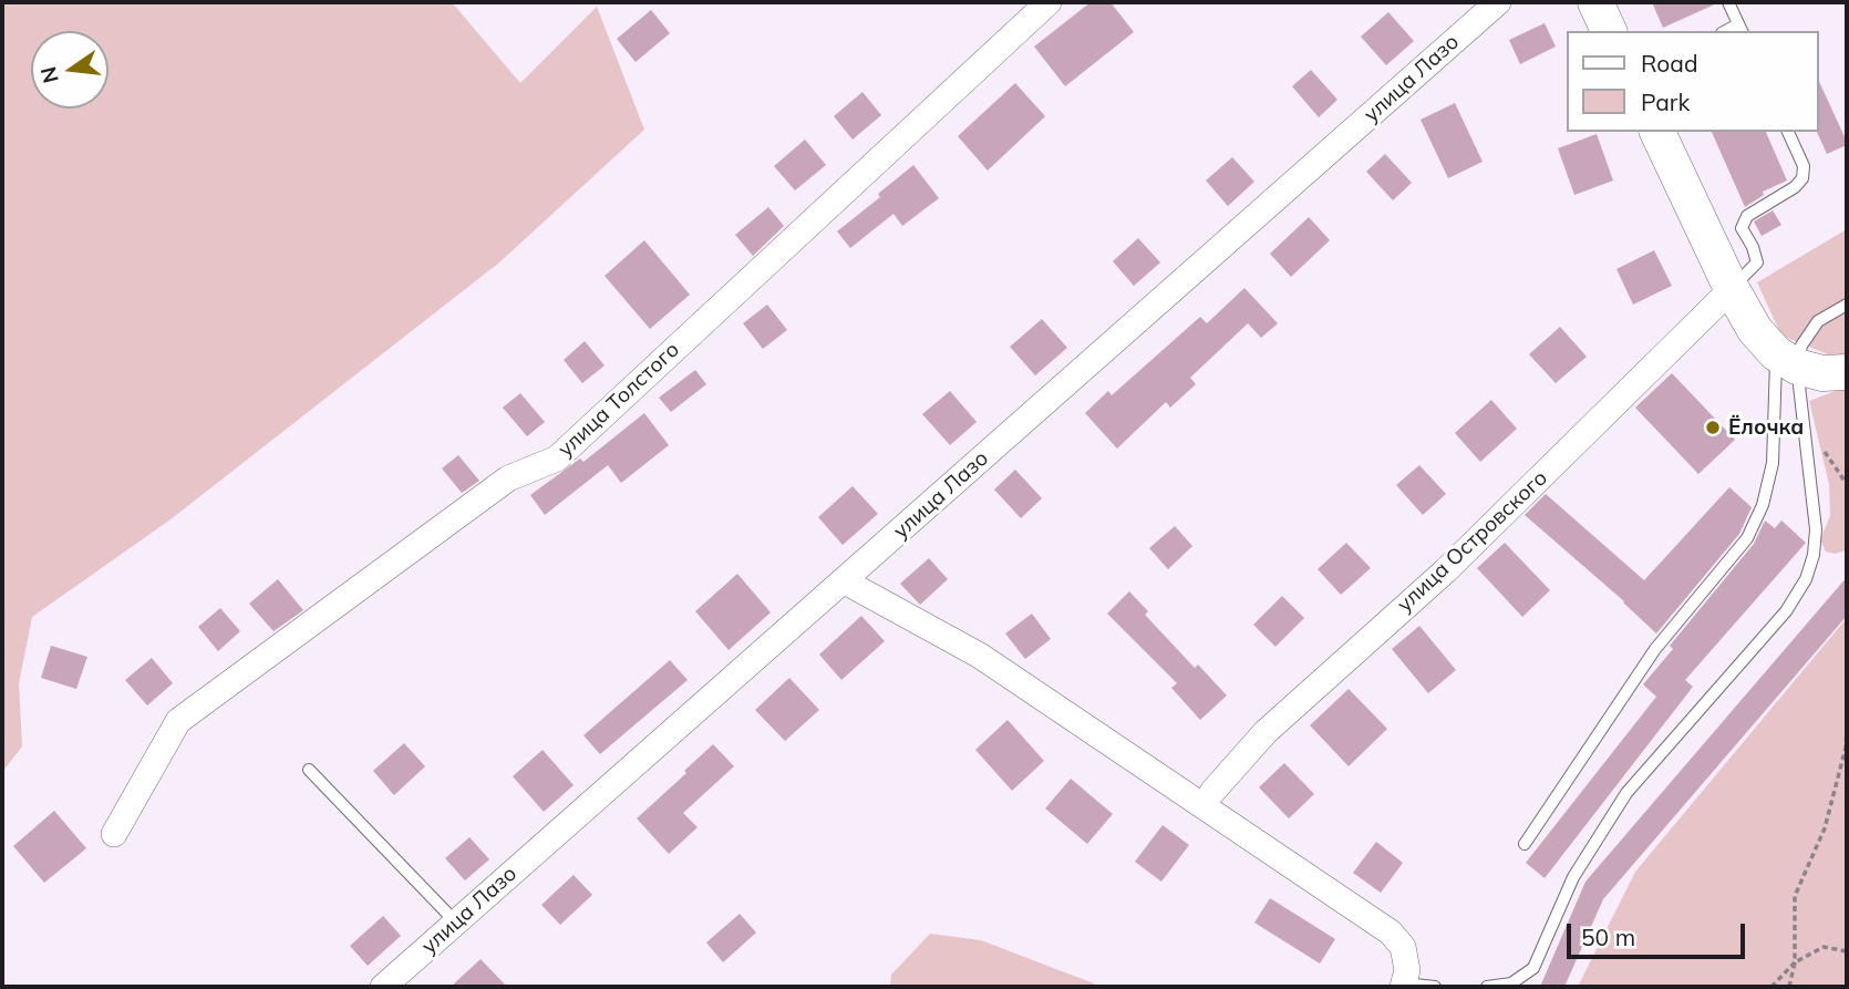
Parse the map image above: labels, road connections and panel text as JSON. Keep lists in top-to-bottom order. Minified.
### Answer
{"streets":{"street":["улица Лазо","улица Толстого","улица Островского"]},"places":["Ёлочка"],"legend":["Road","Park"],"scale_bar":"50 m","north":"left"}
